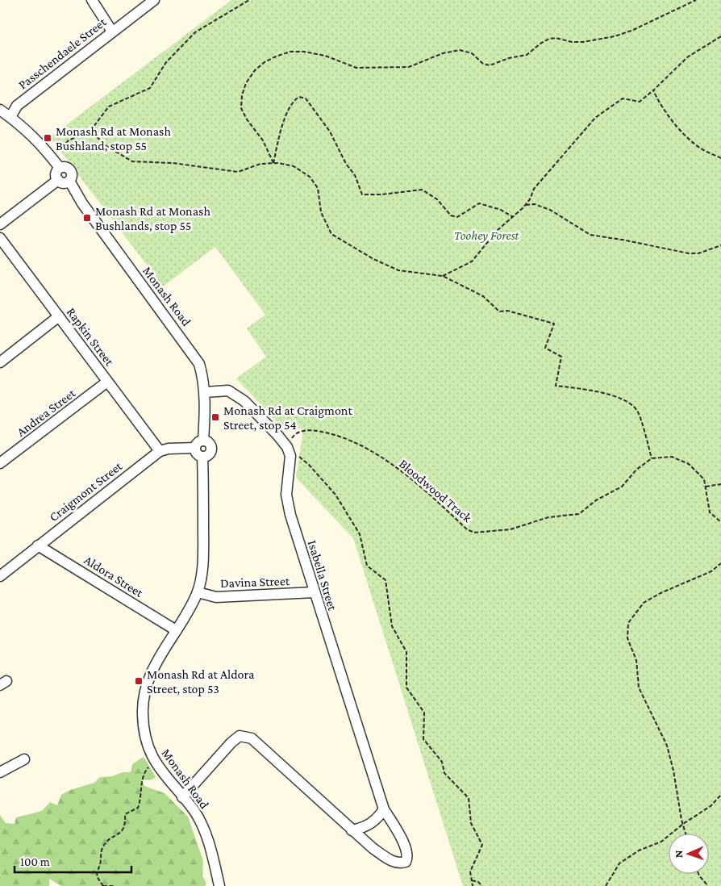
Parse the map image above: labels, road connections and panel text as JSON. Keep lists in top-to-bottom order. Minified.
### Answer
{"streets":{"street":["Passchendaele Street","Monash Road","Rapkin Street","Andrea Street","Craigmont Street","Isabella Street","Aldora Street","Davina Street"],"path":["Bloodwood Track"]},"crossings":[["Passchendaele Street","Monash Road"],["Monash Road","Craigmont Street"],["Monash Road","Isabella Street"],["Monash Road","Aldora Street"],["Monash Road","Davina Street"],["Rapkin Street","Andrea Street"],["Rapkin Street","Craigmont Street"],["Bloodwood Track","Isabella Street"],["Craigmont Street","Aldora Street"],["Isabella Street","Davina Street"]],"parks":["Toohey Forest"],"places":{"transit":["Monash Rd at Monash Bushland, stop 55","Monash Rd at Monash Bushlands, stop 55","Monash Rd at Craigmont Street, stop 54","Monash Rd at Aldora Street, stop 53"]},"scale_bar":"100 m","north":"left"}
